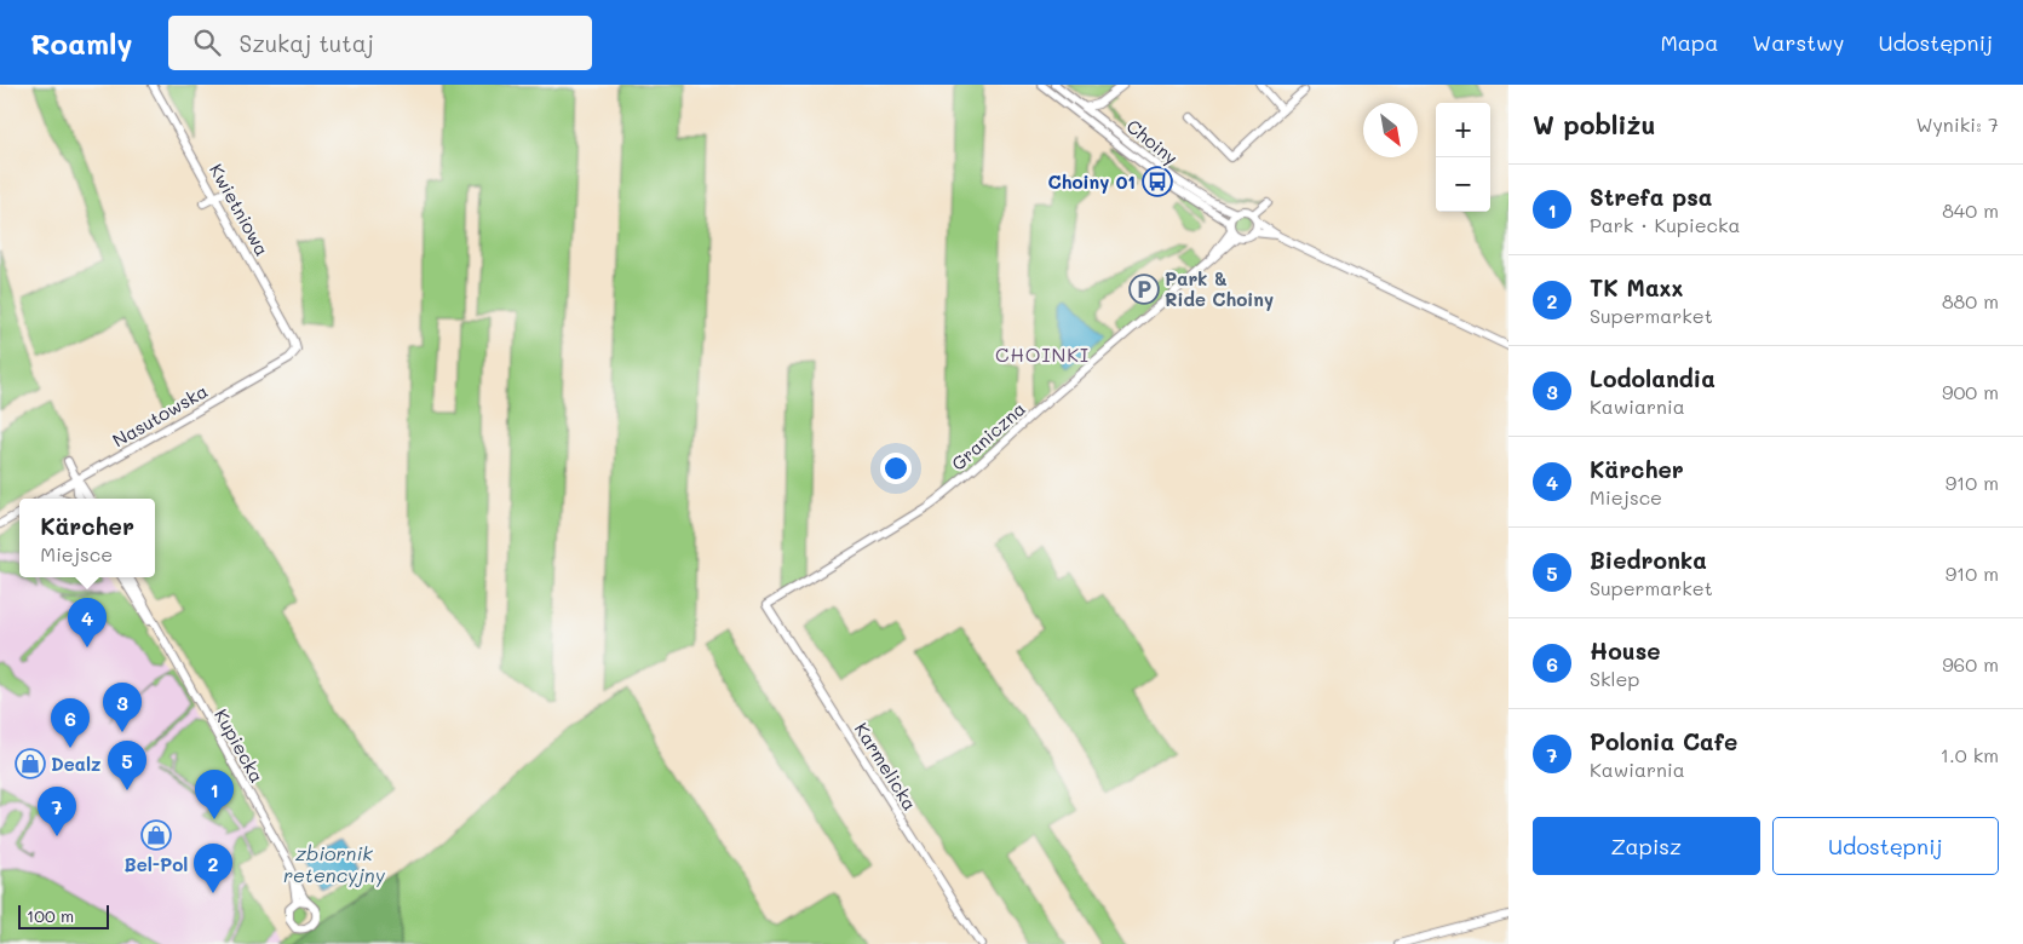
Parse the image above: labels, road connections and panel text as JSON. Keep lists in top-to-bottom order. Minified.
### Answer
{"streets":{"street":["Choiny","Kwietniowa","Nasutowska","Graniczna","Kupiecka","Karmelicka"]},"crossings":[["Choiny","Graniczna"],["Kwietniowa","Nasutowska"],["Graniczna","Karmelicka"]],"districts":["CHOINKI"],"water":["zbiornik retencyjny"],"places":{"bus stop":["Choiny 01"],"parking":["Park & Ride Choiny"],"shop":["Dealz","Bel-Pol"]},"scale_bar":"100 m","north":"bottom right","page":{"header":"Roamly","search":"Szukaj tutaj","nav":["Mapa","Warstwy","Udostępnij"],"heading":["W pobliżu","Wyniki: 7"],"map_buttons":["+","−"],"list":[{"mark":"1","name":"Strefa psa","note":"Park · Kupiecka","value":"840 m"},{"mark":"2","name":"TK Maxx","note":"Supermarket","value":"880 m"},{"mark":"3","name":"Lodolandia","note":"Kawiarnia","value":"900 m"},{"mark":"4","name":"Kärcher","note":"Miejsce","value":"910 m"},{"mark":"5","name":"Biedronka","note":"Supermarket","value":"910 m"},{"mark":"6","name":"House","note":"Sklep","value":"960 m"},{"mark":"7","name":"Polonia Cafe","note":"Kawiarnia","value":"1.0 km"}],"popup":["Kärcher","Miejsce"],"pins":["4","3","6","5","1","7","2"],"buttons":["Zapisz","Udostępnij"],"scale":"100 m"}}
